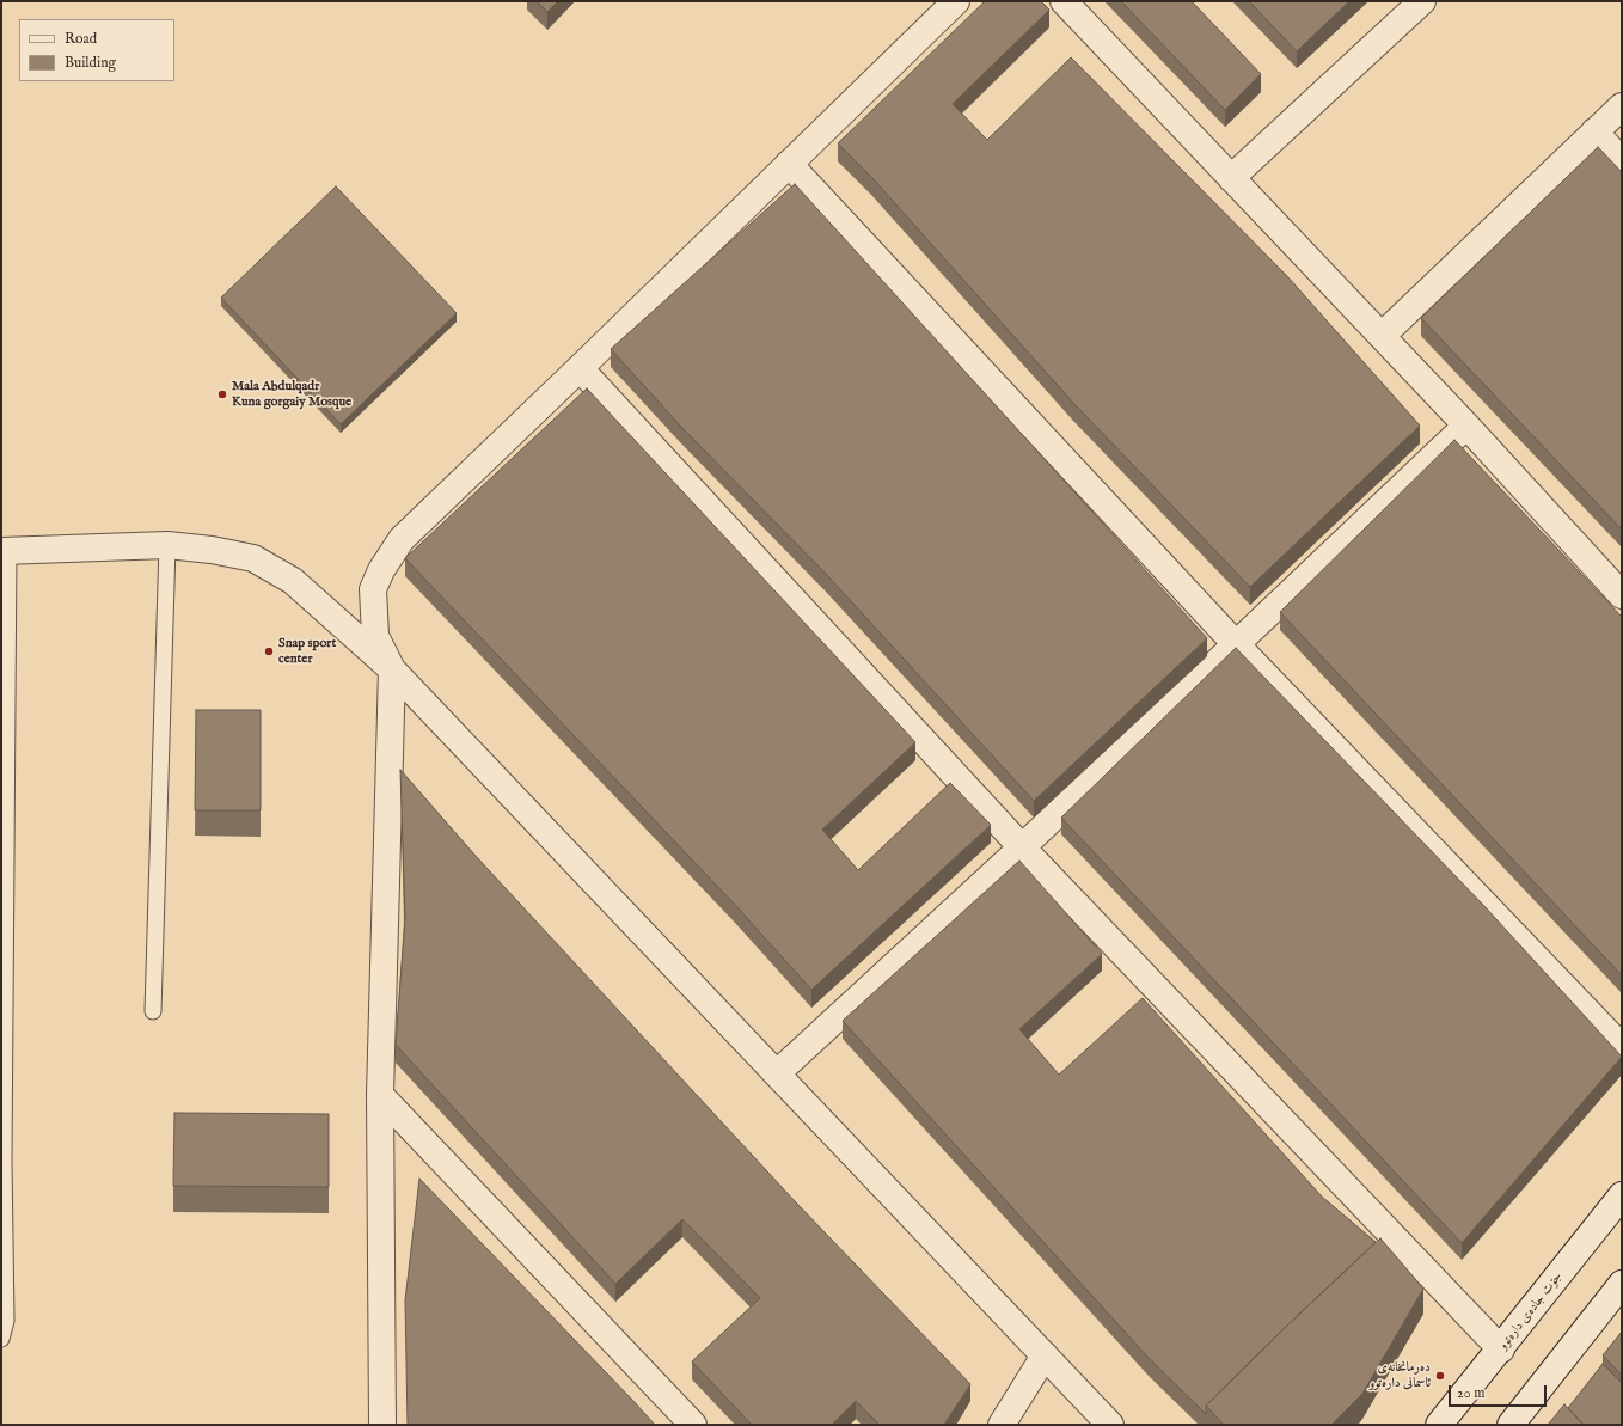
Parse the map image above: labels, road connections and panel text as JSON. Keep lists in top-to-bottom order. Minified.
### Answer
{"streets":{"street":["جۆت جادەی دارەتوو"]},"places":["Mala Abdulqadr Kuna gorgaiy Mosque","Snap sport center","دەرمانخانەی ئاسمانی دارەتوو"],"legend":["Road","Building"],"scale_bar":"20 m"}
